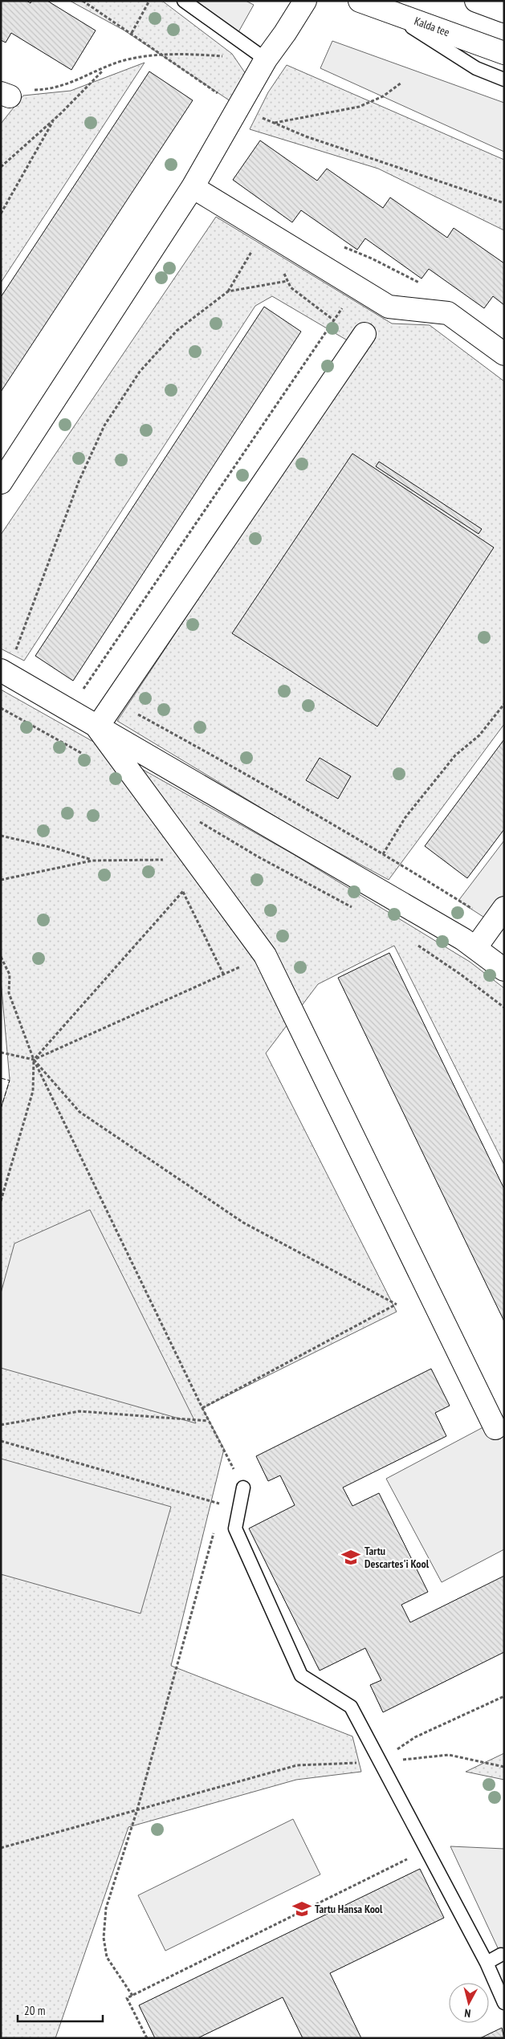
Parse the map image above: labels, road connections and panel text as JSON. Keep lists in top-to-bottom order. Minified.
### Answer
{"streets":{"street":["Kalda tee"]},"places":{"school or university":["Tartu Descartes'i Kool","Tartu Hansa Kool"]},"scale_bar":"20 m","north":"bottom"}
